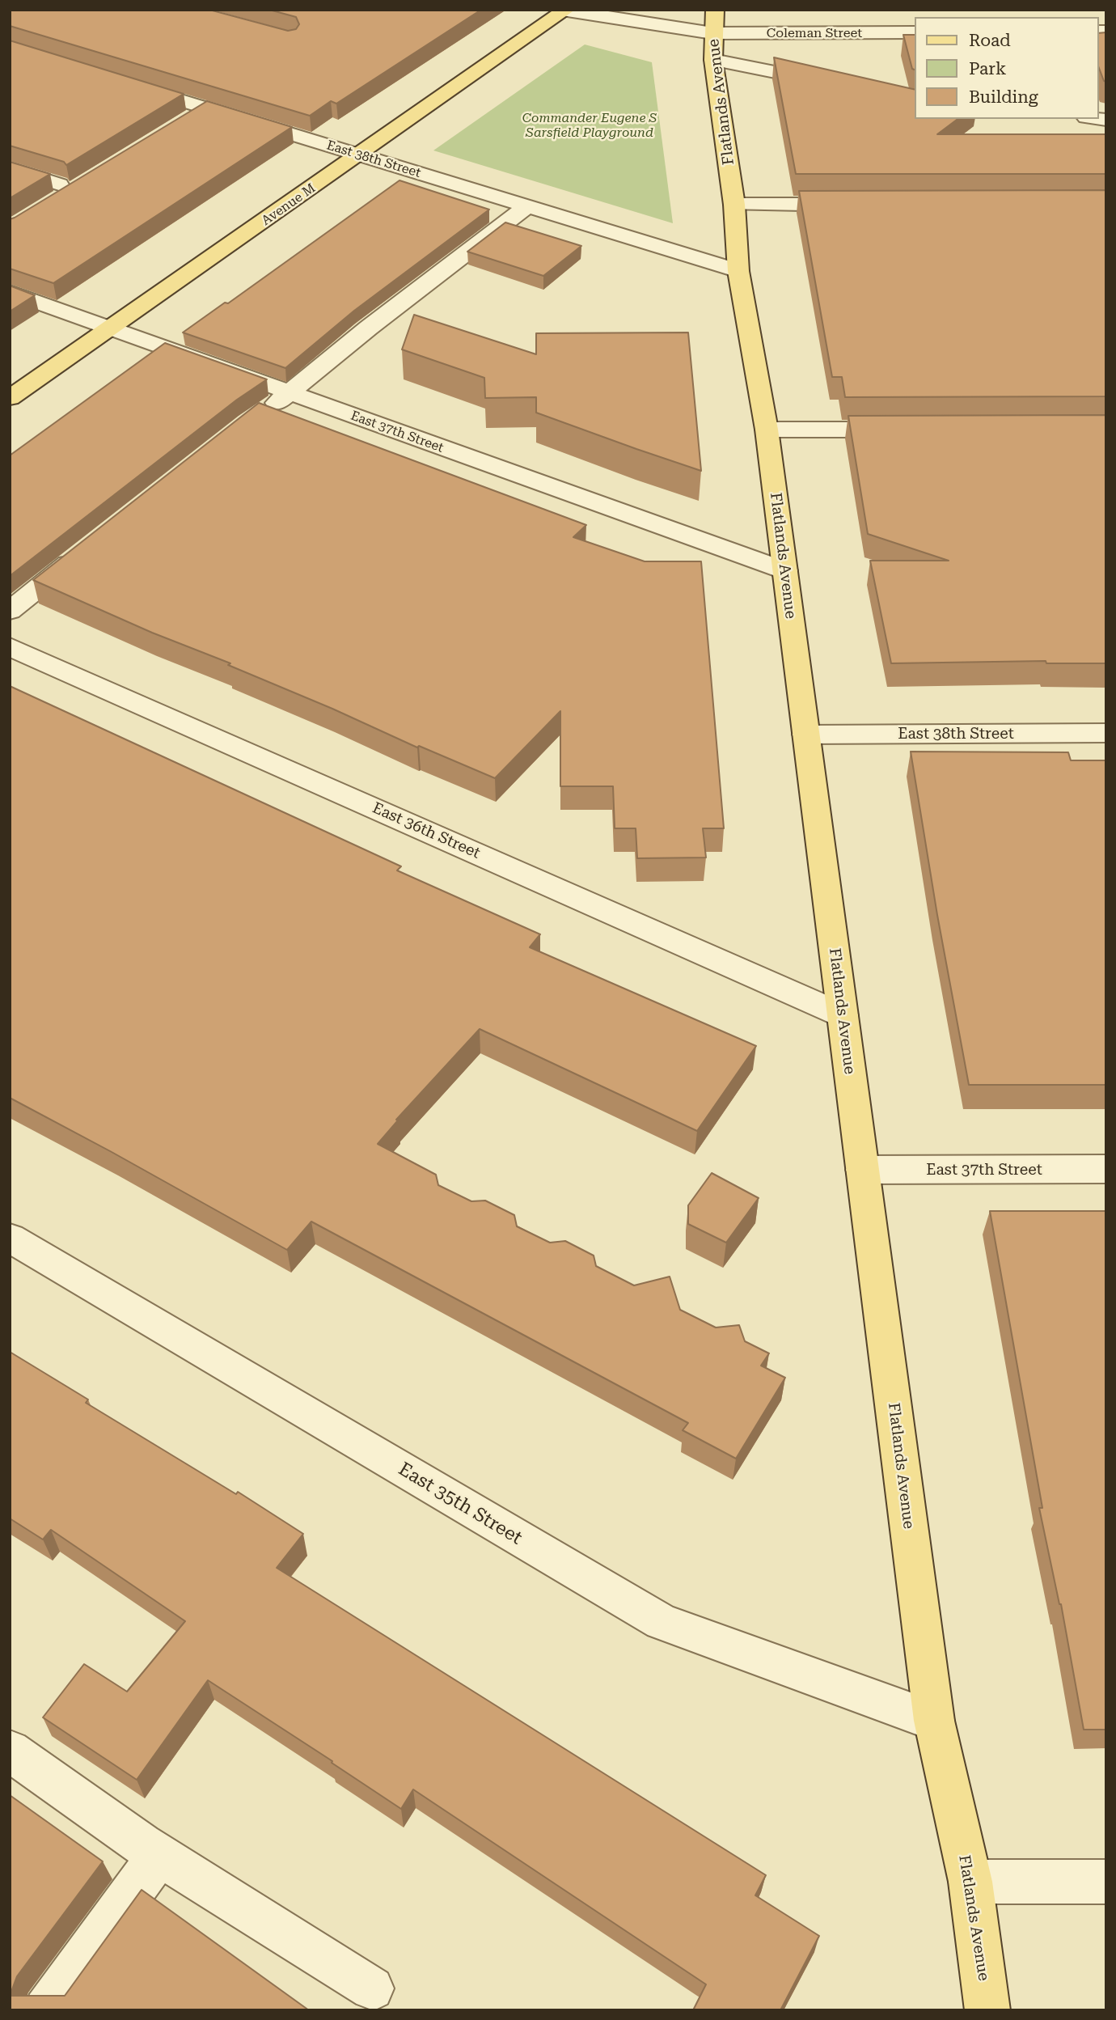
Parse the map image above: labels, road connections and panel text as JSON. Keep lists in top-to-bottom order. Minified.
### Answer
{"streets":{"main road":["Flatlands Avenue","Avenue M"],"street":["Coleman Street","East 38th Street","East 37th Street","East 36th Street","East 35th Street"]},"crossings":[["Coleman Street","Flatlands Avenue"],["Flatlands Avenue","East 38th Street"],["Flatlands Avenue","East 37th Street"],["Flatlands Avenue","East 36th Street"],["Flatlands Avenue","East 35th Street"],["East 38th Street","Avenue M"],["Avenue M","East 37th Street"]],"parks":["Commander Eugene S Sarsfield Playground"],"legend":["Road","Park","Building"]}
